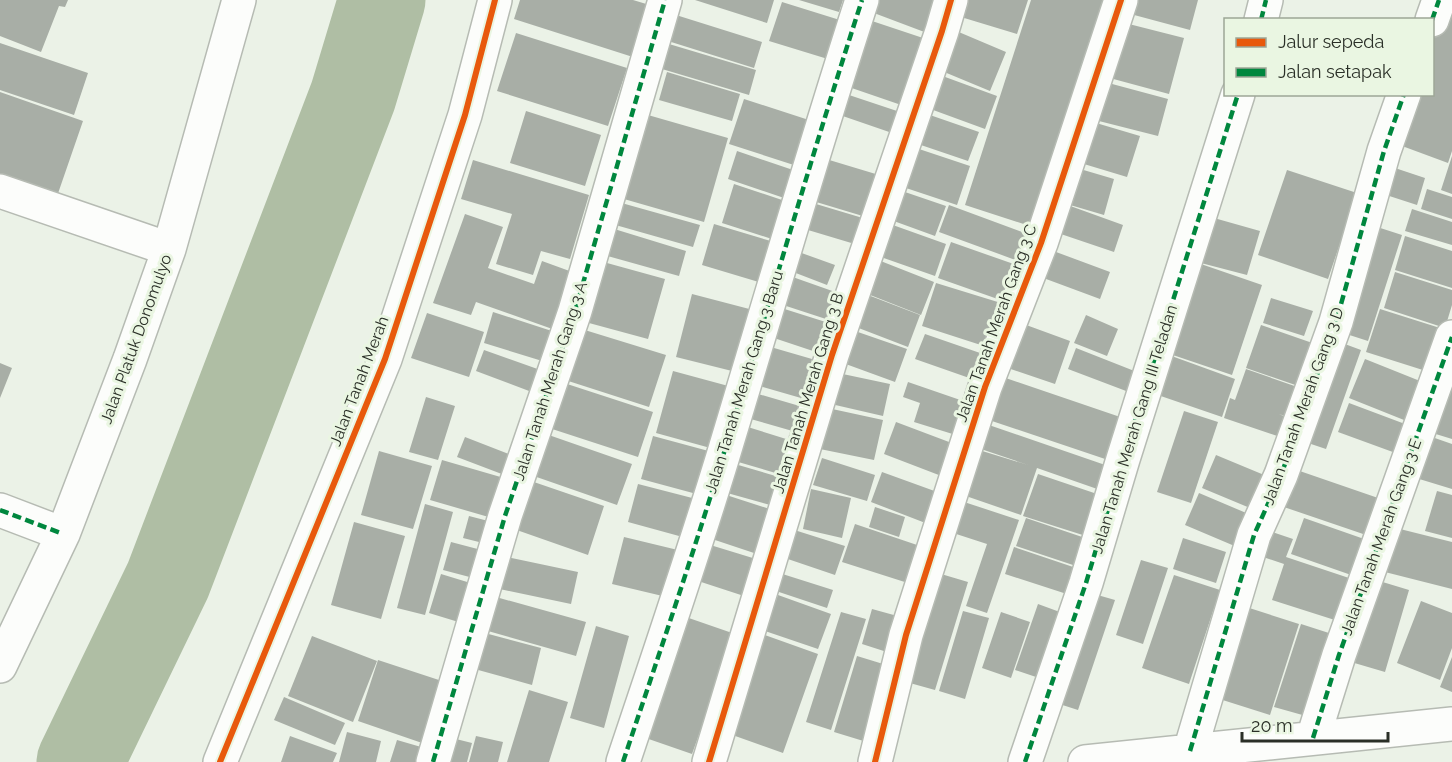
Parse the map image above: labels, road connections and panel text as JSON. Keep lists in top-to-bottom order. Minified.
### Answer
{"streets":{"street":["Jalan Tanah Merah Gang 3 C","Jalan Platuk Donomulyo","Jalan Tanah Merah","Jalan Tanah Merah Gang 3 A","Jalan Tanah Merah Gang 3 Baru","Jalan Tanah Merah Gang 3 B","Jalan Tanah Merah Gang 3 D","Jalan Tanah Merah Gang III Teladan","Jalan Tanah Merah Gang 3 E"]},"legend":["Jalur sepeda","Jalan setapak"],"scale_bar":"20 m"}
